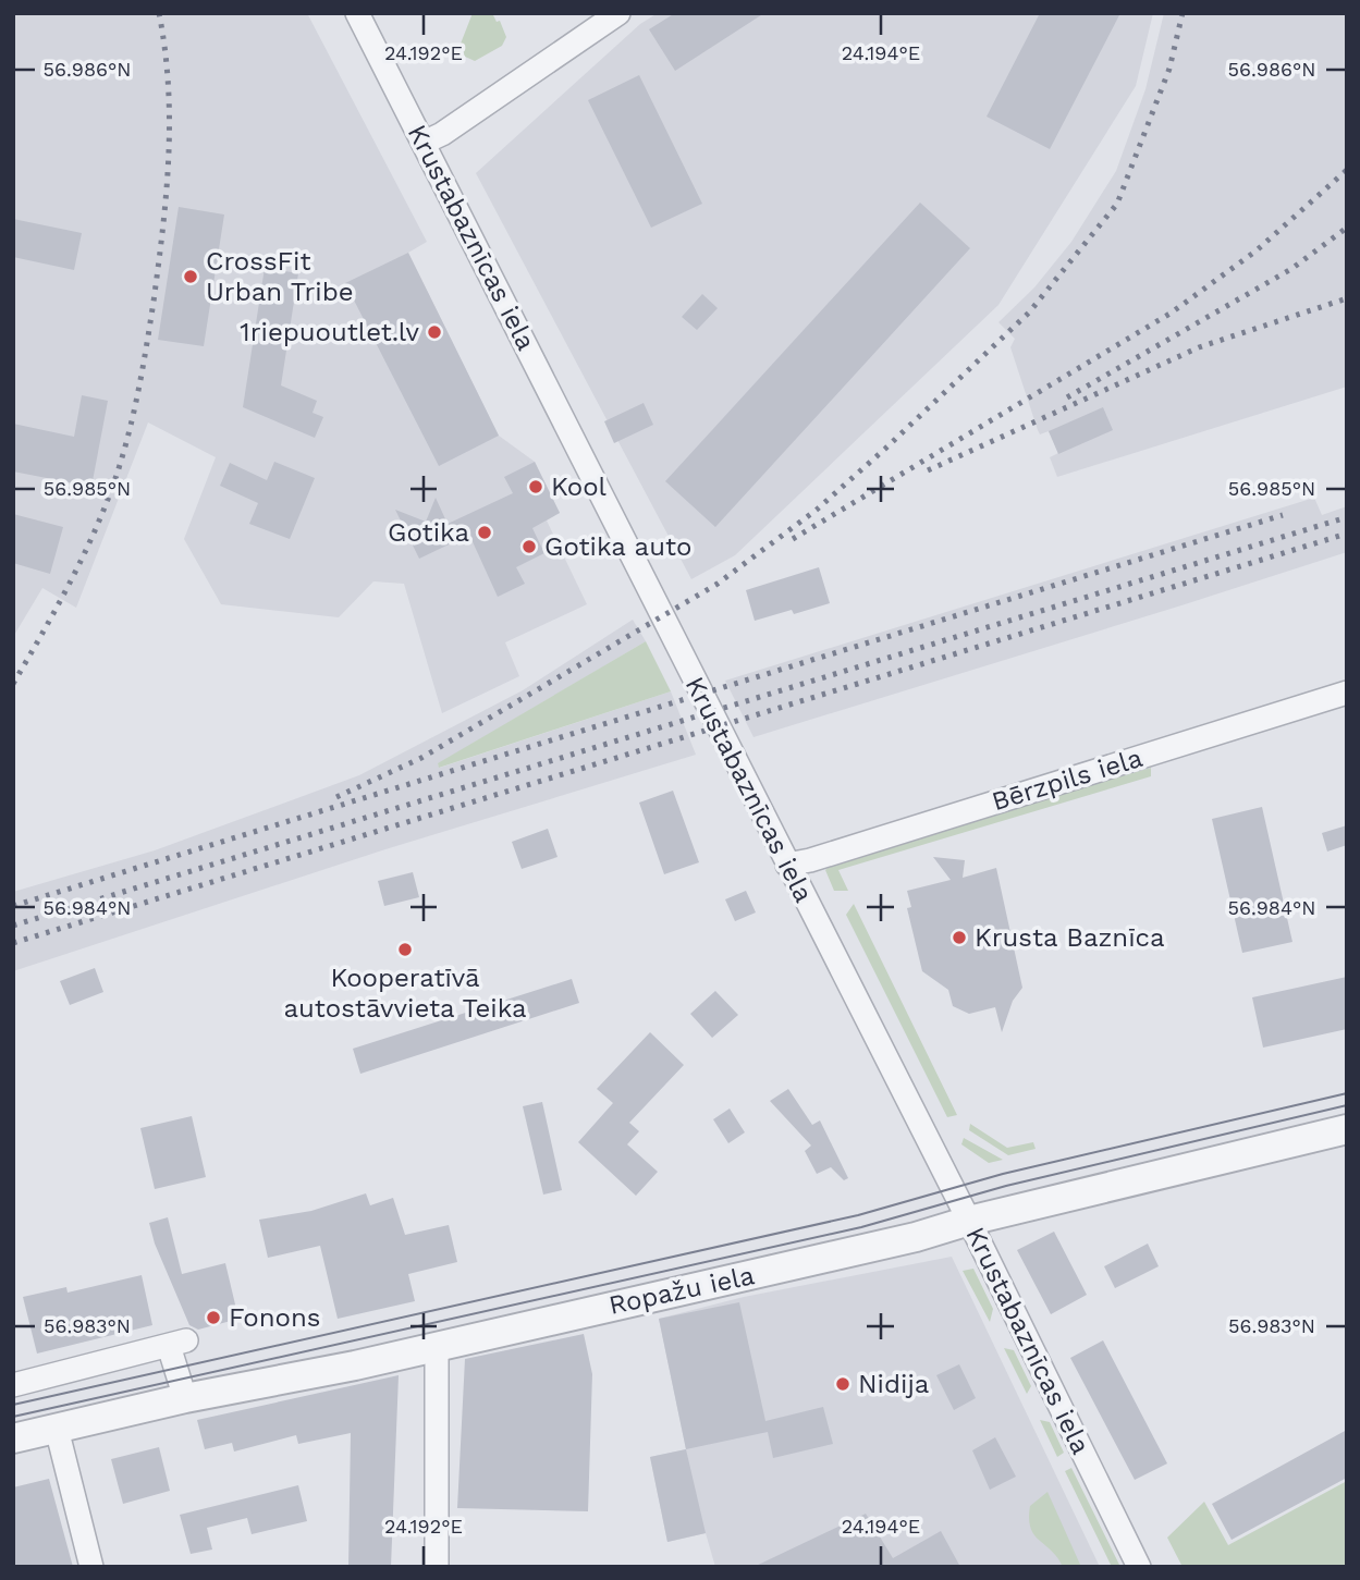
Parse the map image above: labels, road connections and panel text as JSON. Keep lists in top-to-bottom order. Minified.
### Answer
{"streets":{"street":["Krustabaznīcas iela","Bērzpils iela","Ropažu iela"]},"crossings":[["Krustabaznīcas iela","Bērzpils iela"],["Krustabaznīcas iela","Ropažu iela"]],"places":["CrossFit Urban Tribe","1riepuoutlet.lv","Kool","Gotika","Gotika auto","Krusta Baznīca","Kooperatīvā autostāvvieta Teika","Fonons","Nidija"],"coordinates":["24.192°E","24.194°E","56.986°N","56.985°N","56.984°N","56.983°N"]}
